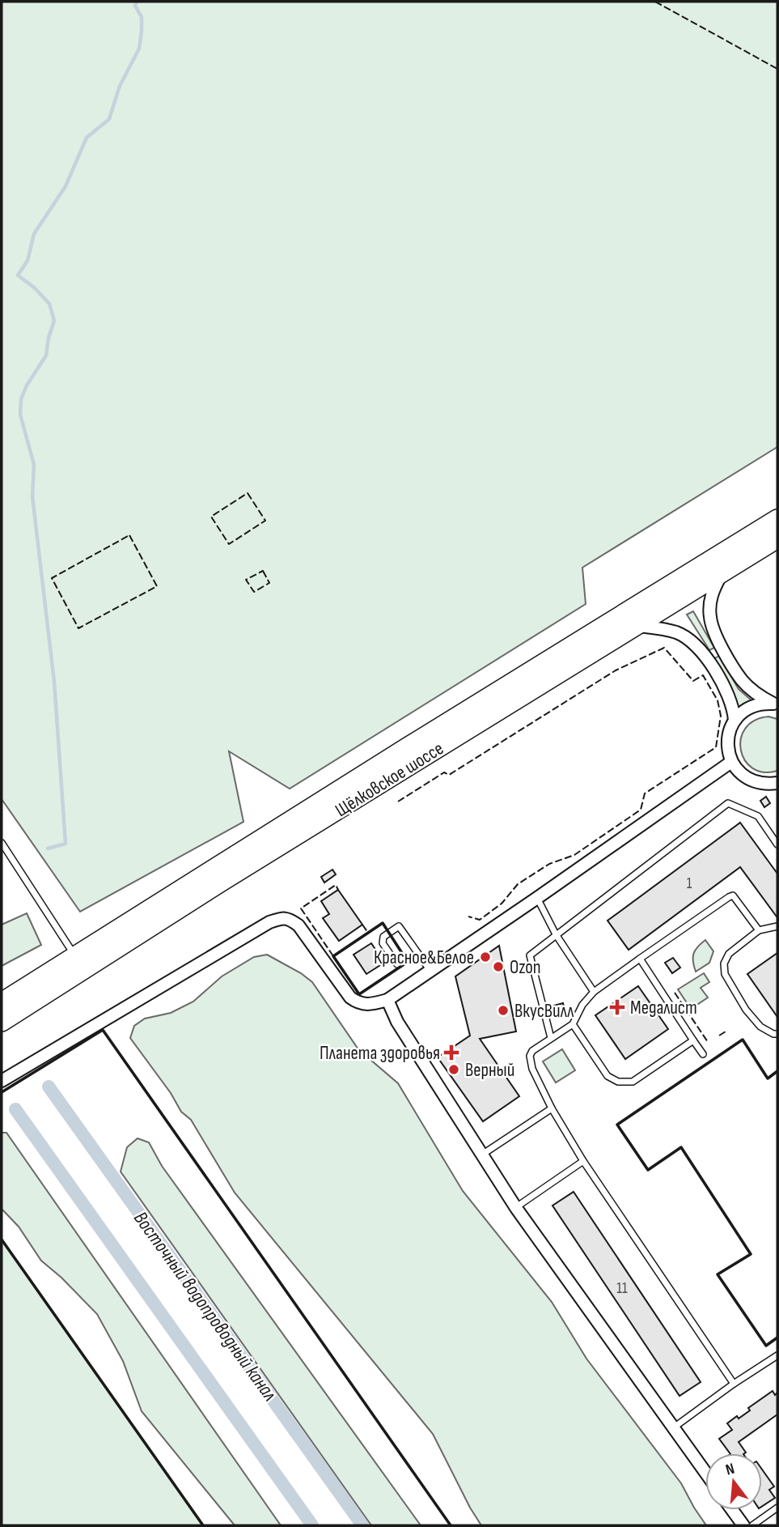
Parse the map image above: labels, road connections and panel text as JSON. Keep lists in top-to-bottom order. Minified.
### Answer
{"streets":{"main road":["Щёлковское шоссе"]},"water":["Восточный водопроводный канал"],"places":{"other":["Красное&Белое","Ozon","ВкусВилл","Верный"],"health":["Медалист","Планета здоровья"]},"house_numbers":["1","11"],"north":"top"}
